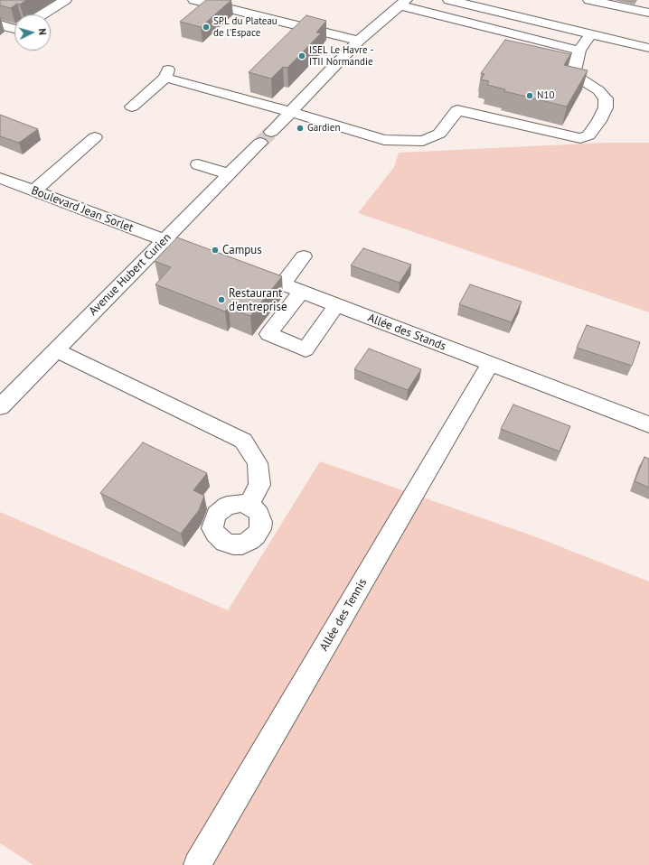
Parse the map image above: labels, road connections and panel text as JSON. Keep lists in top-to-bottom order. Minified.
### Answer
{"streets":{"street":["Boulevard Jean Sorlet","Avenue Hubert Curien","Allée des Stands","Allée des Tennis"]},"crossings":[["Boulevard Jean Sorlet","Avenue Hubert Curien"],["Allée des Stands","Allée des Tennis"]],"places":["SPL du Plateau de l'Espace","ISEL Le Havre - ITII Normandie","N10","Gardien","Campus","Restaurant d'entreprise"],"north":"right"}
